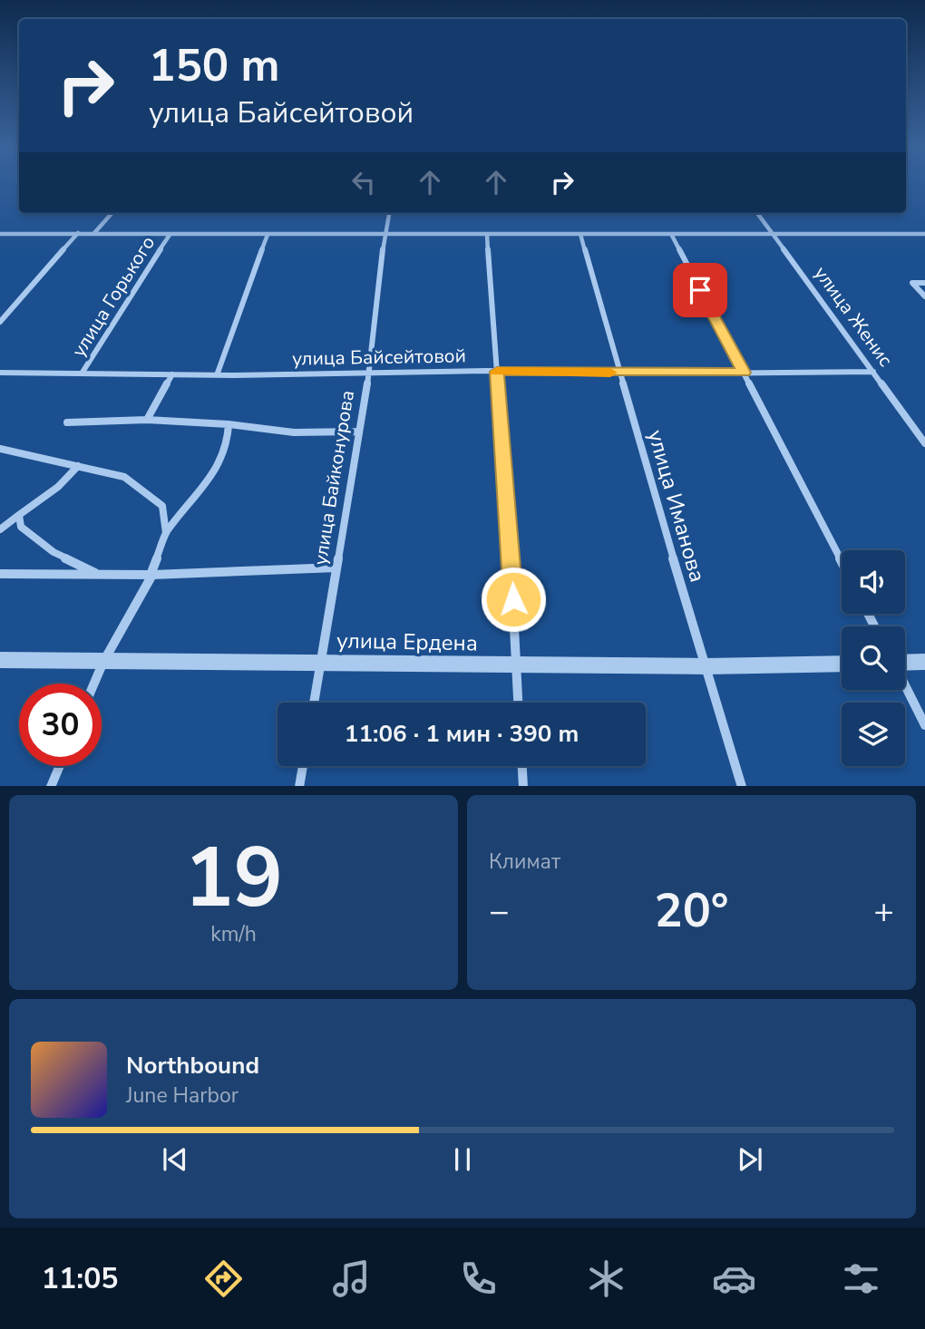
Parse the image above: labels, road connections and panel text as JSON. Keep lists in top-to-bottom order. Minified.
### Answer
{"streets":{"street":["улица Горького","улица Женис","улица Байсейтовой","улица Байконурова","улица Иманова","улица Ердена"]},"crossings":[["улица Горького","улица Байсейтовой"],["улица Женис","улица Байсейтовой"],["улица Байсейтовой","улица Байконурова"],["улица Байсейтовой","улица Иманова"],["улица Байконурова","улица Ердена"],["улица Иманова","улица Ердена"]],"page":{"turn":["150 m","улица Байсейтовой"],"limit":"30","trip":"11:06 · 1 мин · 390 m","tile":[["19","km/h"],"Климат"],"heat":["−","20°","+"],"song":["Northbound","June Harbor"],"tabs":"11:05"}}
